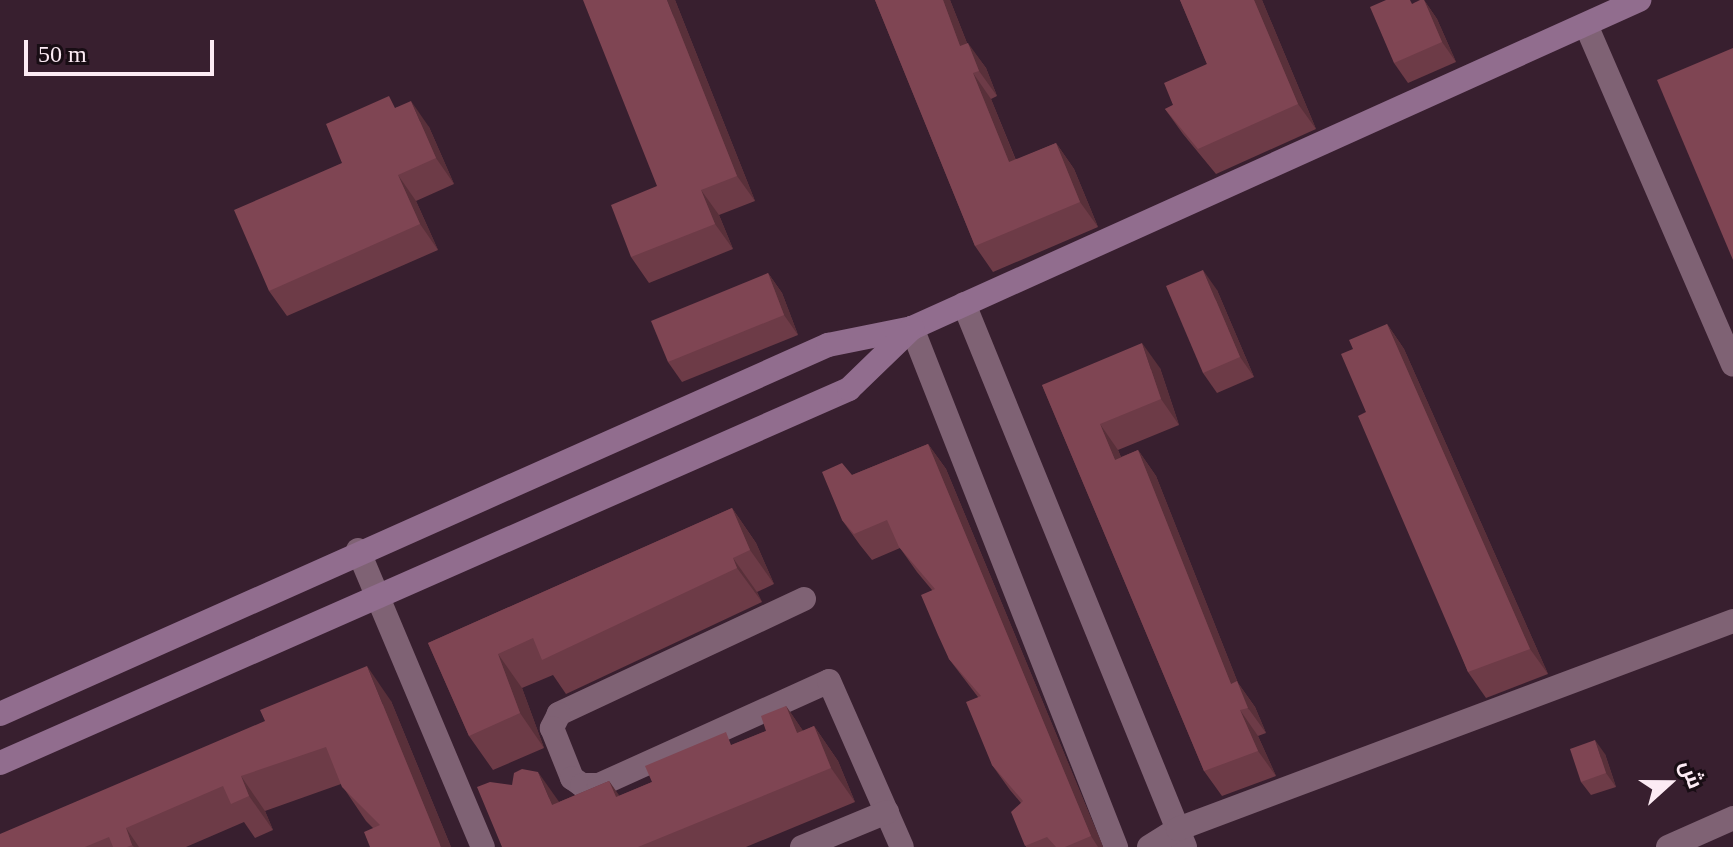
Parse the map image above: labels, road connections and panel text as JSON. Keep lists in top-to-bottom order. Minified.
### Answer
{"scale_bar":"50 m","north":"right"}
